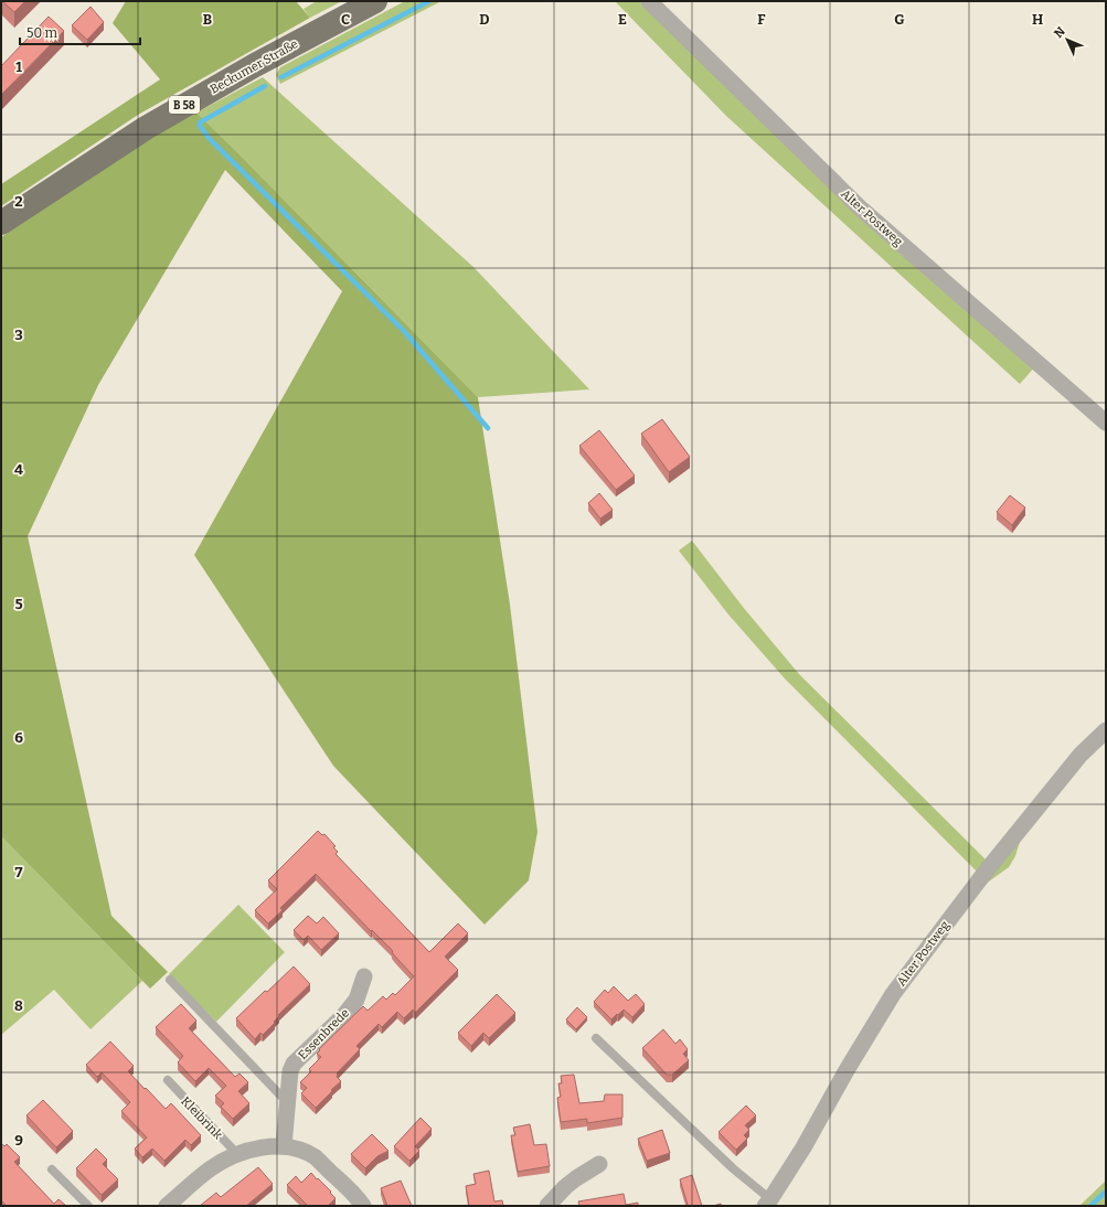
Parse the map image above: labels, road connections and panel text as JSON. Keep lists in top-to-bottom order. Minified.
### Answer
{"streets":{"main road":["Beckumer Straße","B 58"],"street":["Alter Postweg","Essenbrede"],"lane":["Kleibrink"]},"scale_bar":"50 m","north":"top left","grid":{"columns":["B","C","D","E","F","G","H"],"rows":["1","2","3","4","5","6","7","8","9"]}}
